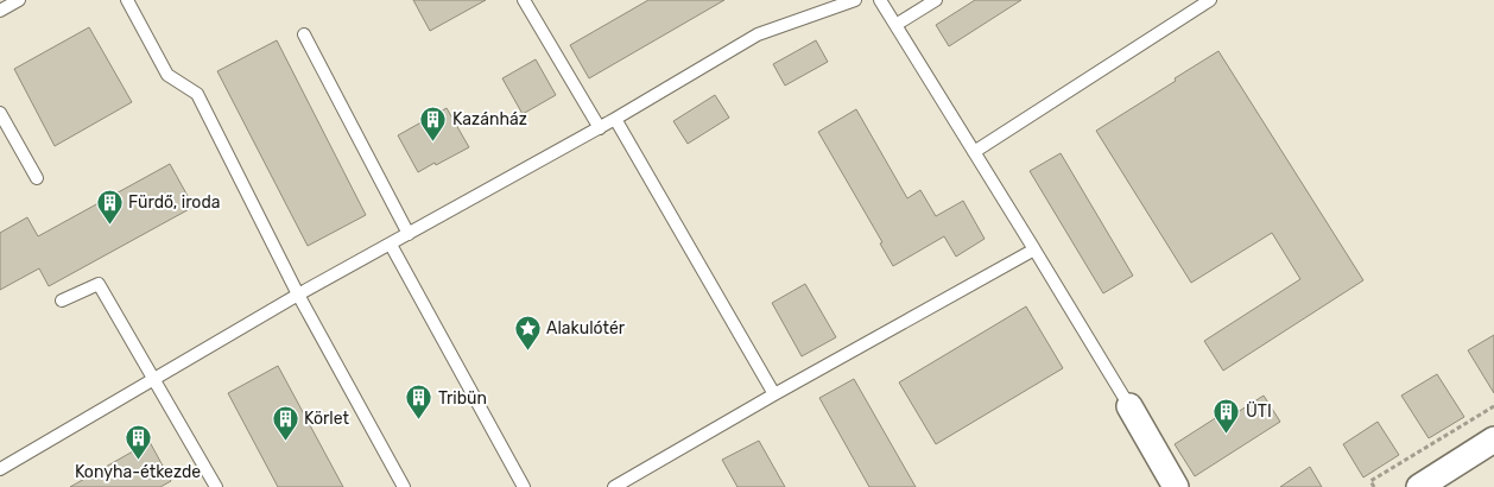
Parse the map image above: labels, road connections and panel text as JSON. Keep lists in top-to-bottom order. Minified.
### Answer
{"places":{"building":["Kazánház","Fürdő, iroda","Tribün","ÜTI","Körlet","Konyha-étkezde"],"place":["Alakulótér"]}}
